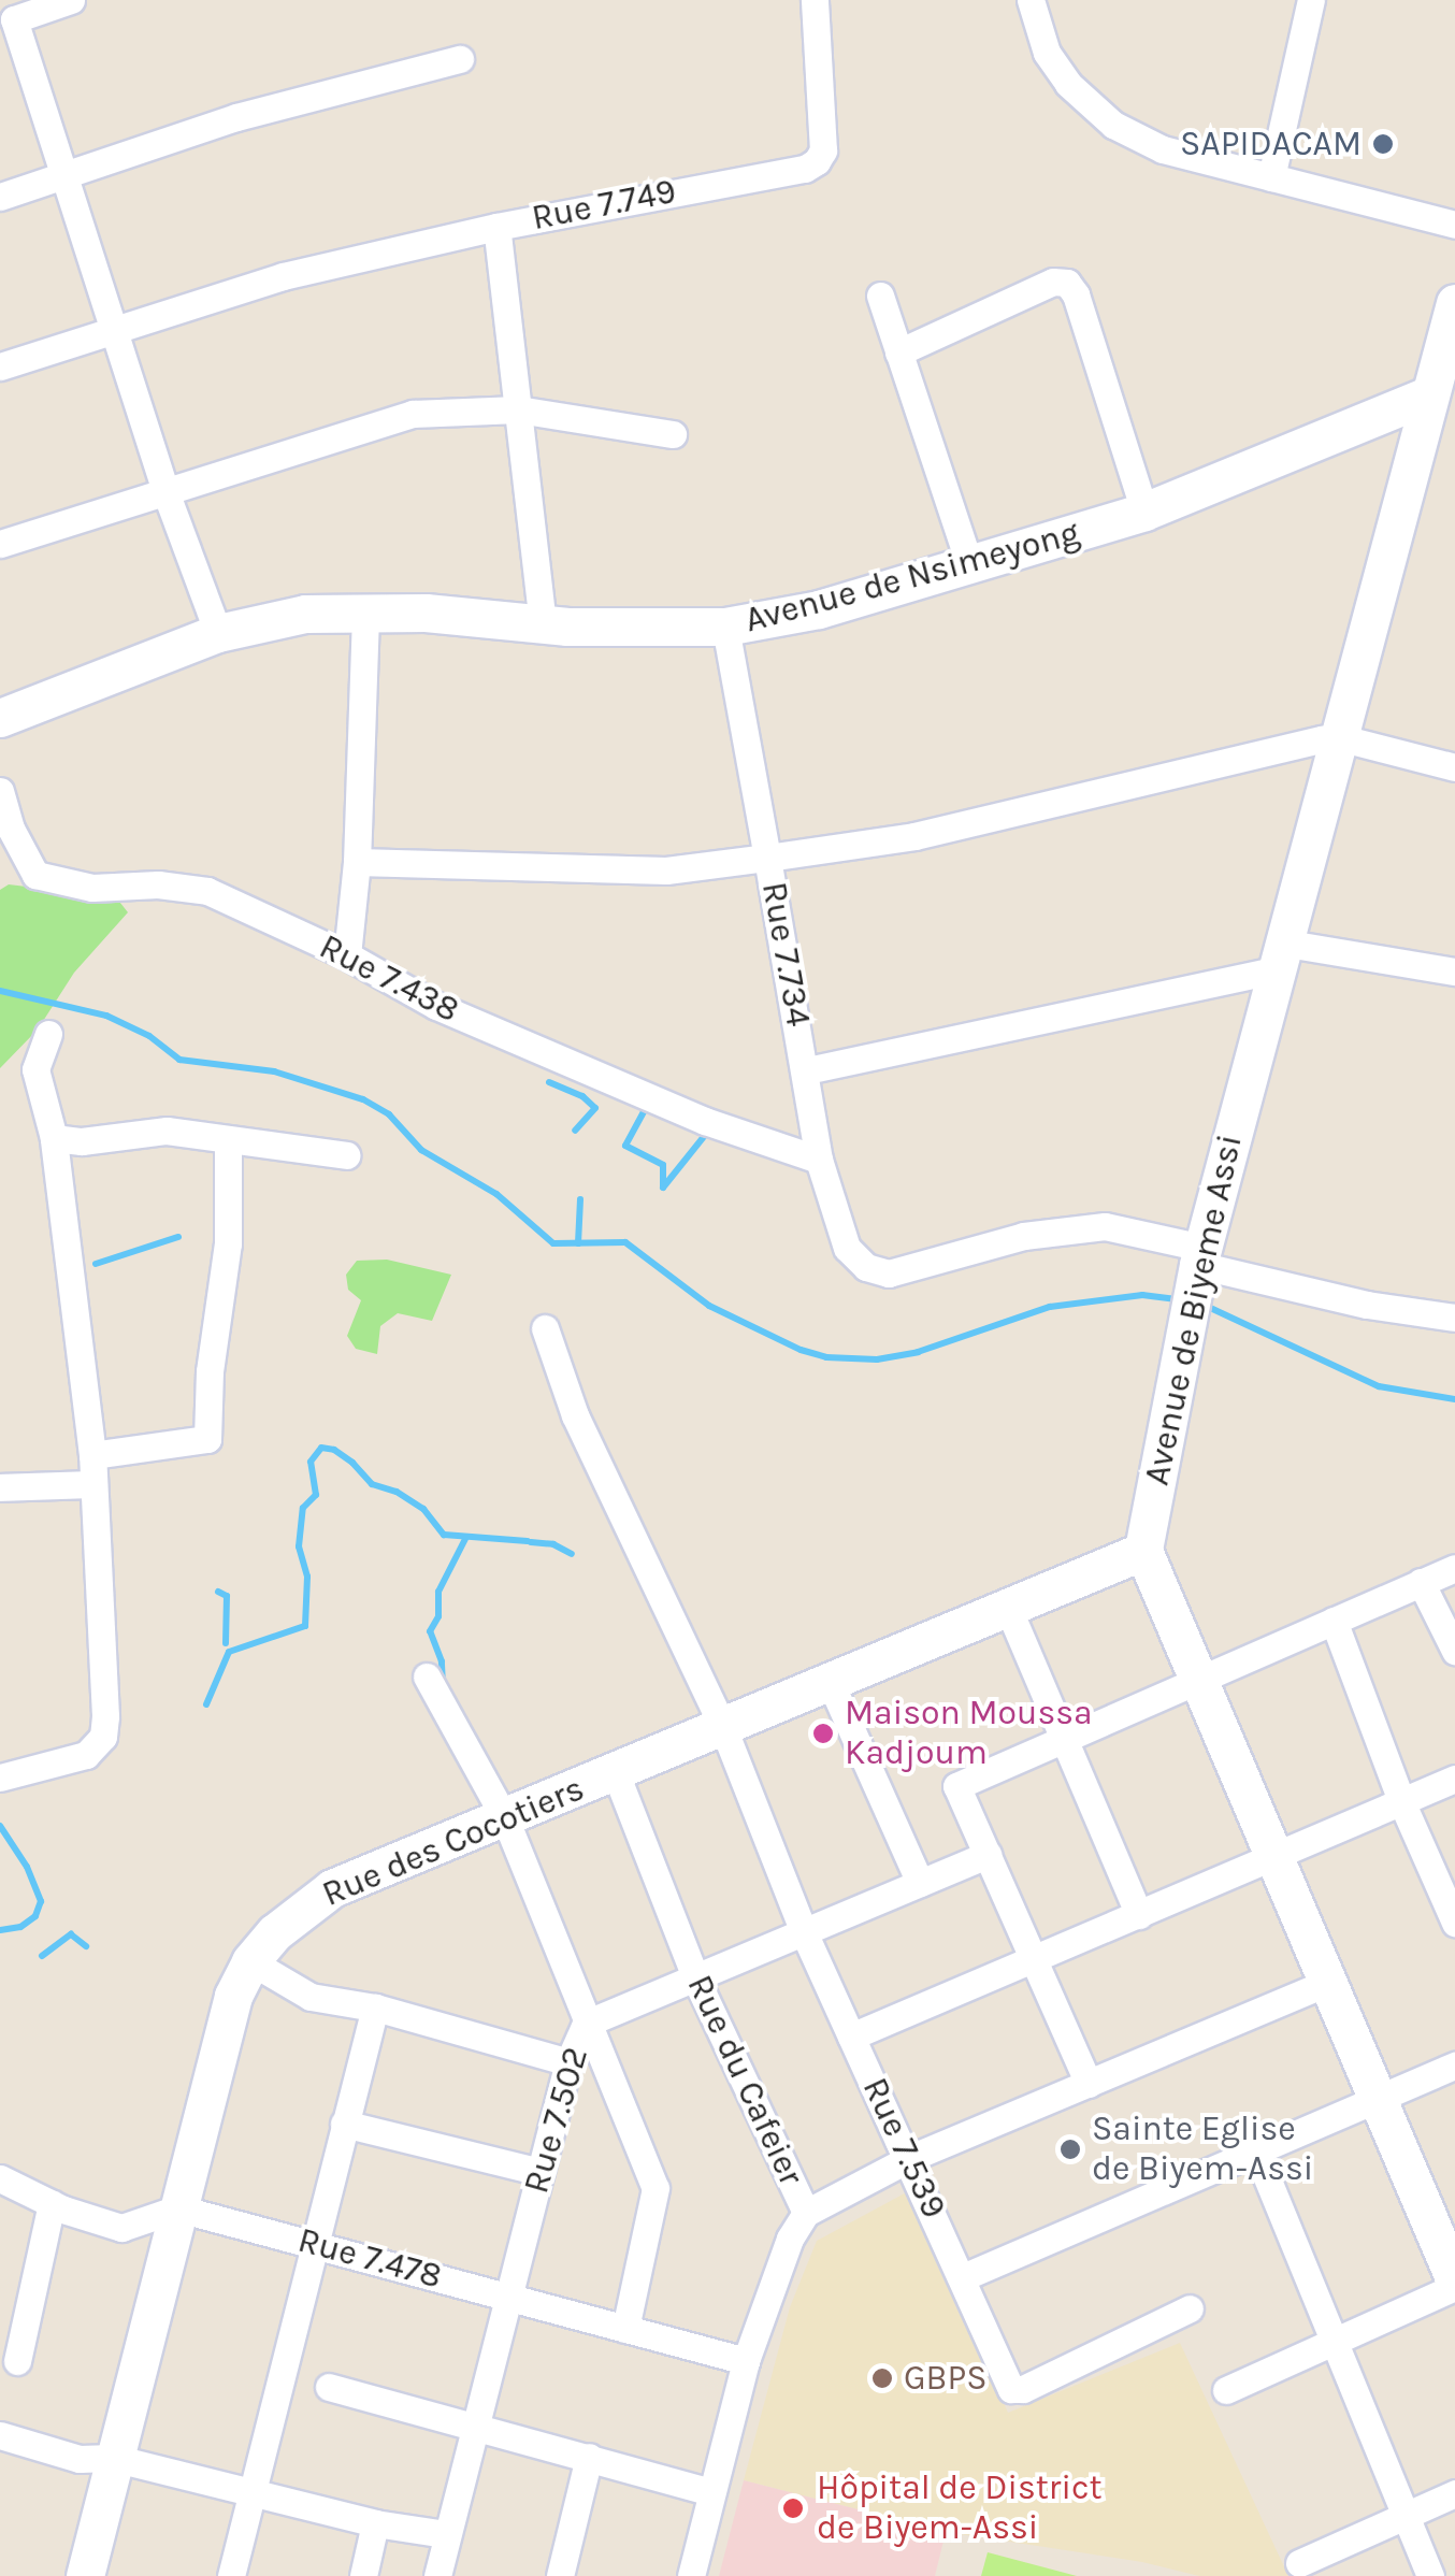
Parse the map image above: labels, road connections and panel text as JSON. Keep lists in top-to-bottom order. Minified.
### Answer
{"streets":{"main road":["Avenue de Nsimeyong","Avenue de Biyeme Assi","Rue des Cocotiers"],"street":["Rue 7.749","Rue 7.734","Rue 7.438","Rue du Cafeier","Rue 7.502","Rue 7.539","Rue 7.478"]},"crossings":[["Rue 7.749","Avenue de Nsimeyong"],["Avenue de Nsimeyong","Avenue de Biyeme Assi"],["Rue 7.734","Rue 7.438"],["Rue 7.734","Avenue de Biyeme Assi"],["Avenue de Biyeme Assi","Rue des Cocotiers"],["Rue des Cocotiers","Rue du Cafeier"],["Rue des Cocotiers","Rue 7.539"],["Rue des Cocotiers","Rue 7.478"],["Rue du Cafeier","Rue 7.502"],["Rue du Cafeier","Rue 7.478"],["Rue 7.502","Rue 7.539"],["Rue 7.502","Rue 7.478"]],"places":["SAPIDACAM","Maison Moussa Kadjoum","Sainte Eglise de Biyem-Assi","GBPS","Hôpital de District de Biyem-Assi"]}
